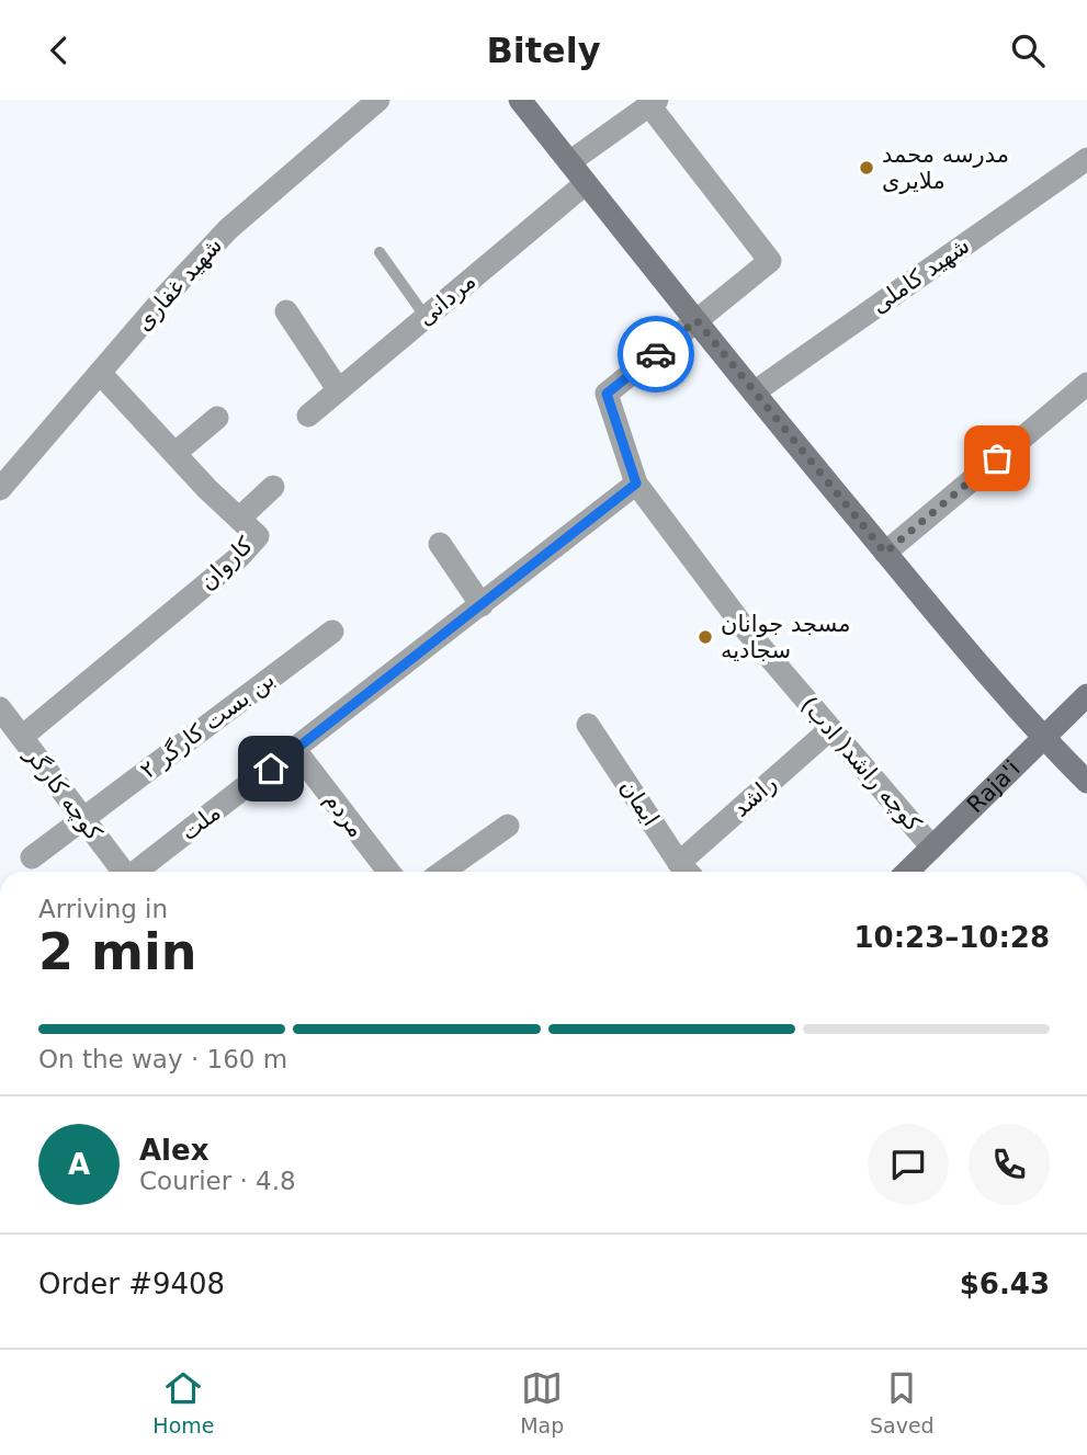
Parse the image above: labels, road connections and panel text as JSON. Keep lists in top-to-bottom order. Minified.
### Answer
{"streets":{"main road":["Raja'i"],"street":["شهید کاملی","شهید غفاری","مردانی","کاروان","بن بست کارگر ۲","کوچه راشد( ادب)","کوچه کارگر","راشد","ایمان","مردم","ملت"]},"crossings":[["شهید غفاری","کاروان"],["کاروان","کوچه کارگر"],["بن بست کارگر ۲","کوچه کارگر"],["کوچه راشد( ادب)","Raja'i"],["کوچه راشد( ادب)","راشد"],["کوچه راشد( ادب)","ملت"],["راشد","ایمان"],["مردم","ملت"]],"places":["مدرسه محمد ملایری","مسجد جوانان سجادیه"],"page":{"header":"Bitely","heading":["2 min","Arriving in","10:23–10:28"],"panel":["Alex","Courier · 4.8","Order #9408","$6.43"],"bar":"On the way · 160 m","round":"A","tabs":["Home","Map","Saved"]}}
